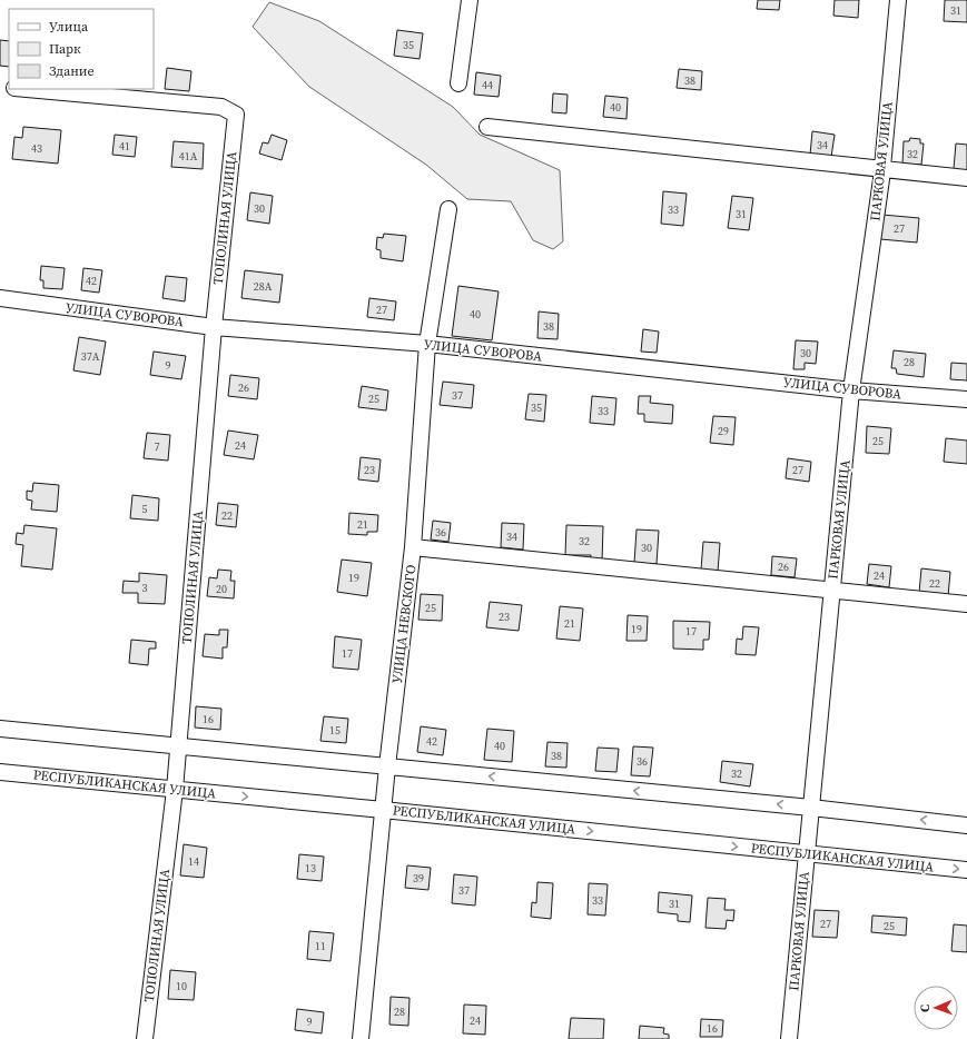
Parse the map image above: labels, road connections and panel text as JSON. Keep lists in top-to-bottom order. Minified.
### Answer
{"streets":{"street":["ПАРКОВАЯ УЛИЦА","ТОПОЛИНАЯ УЛИЦА","УЛИЦА СУВОРОВА","УЛИЦА НЕВСКОГО","РЕСПУБЛИКАНСКАЯ УЛИЦА"]},"crossings":[["ПАРКОВАЯ УЛИЦА","УЛИЦА СУВОРОВА"],["ПАРКОВАЯ УЛИЦА","РЕСПУБЛИКАНСКАЯ УЛИЦА"],["ТОПОЛИНАЯ УЛИЦА","УЛИЦА СУВОРОВА"],["ТОПОЛИНАЯ УЛИЦА","РЕСПУБЛИКАНСКАЯ УЛИЦА"],["УЛИЦА СУВОРОВА","УЛИЦА НЕВСКОГО"],["УЛИЦА НЕВСКОГО","РЕСПУБЛИКАНСКАЯ УЛИЦА"]],"house_numbers":["31","35","38","44","40","34","41","43","32","41А","30","33","31","27","42","28А","27","40","38","30","37А","28","9","26","37","25","35","33","29","25","24","7","23","27","5","22","21","36","34","32","30","26","24","19","22","3","20","25","23","21","19","17","17","16","15","42","40","38","36","32","14","13","39","37","33","31","27","25","11","10","28","24","9","16"],"legend":["Улица","Парк","Здание"],"north":"left"}
